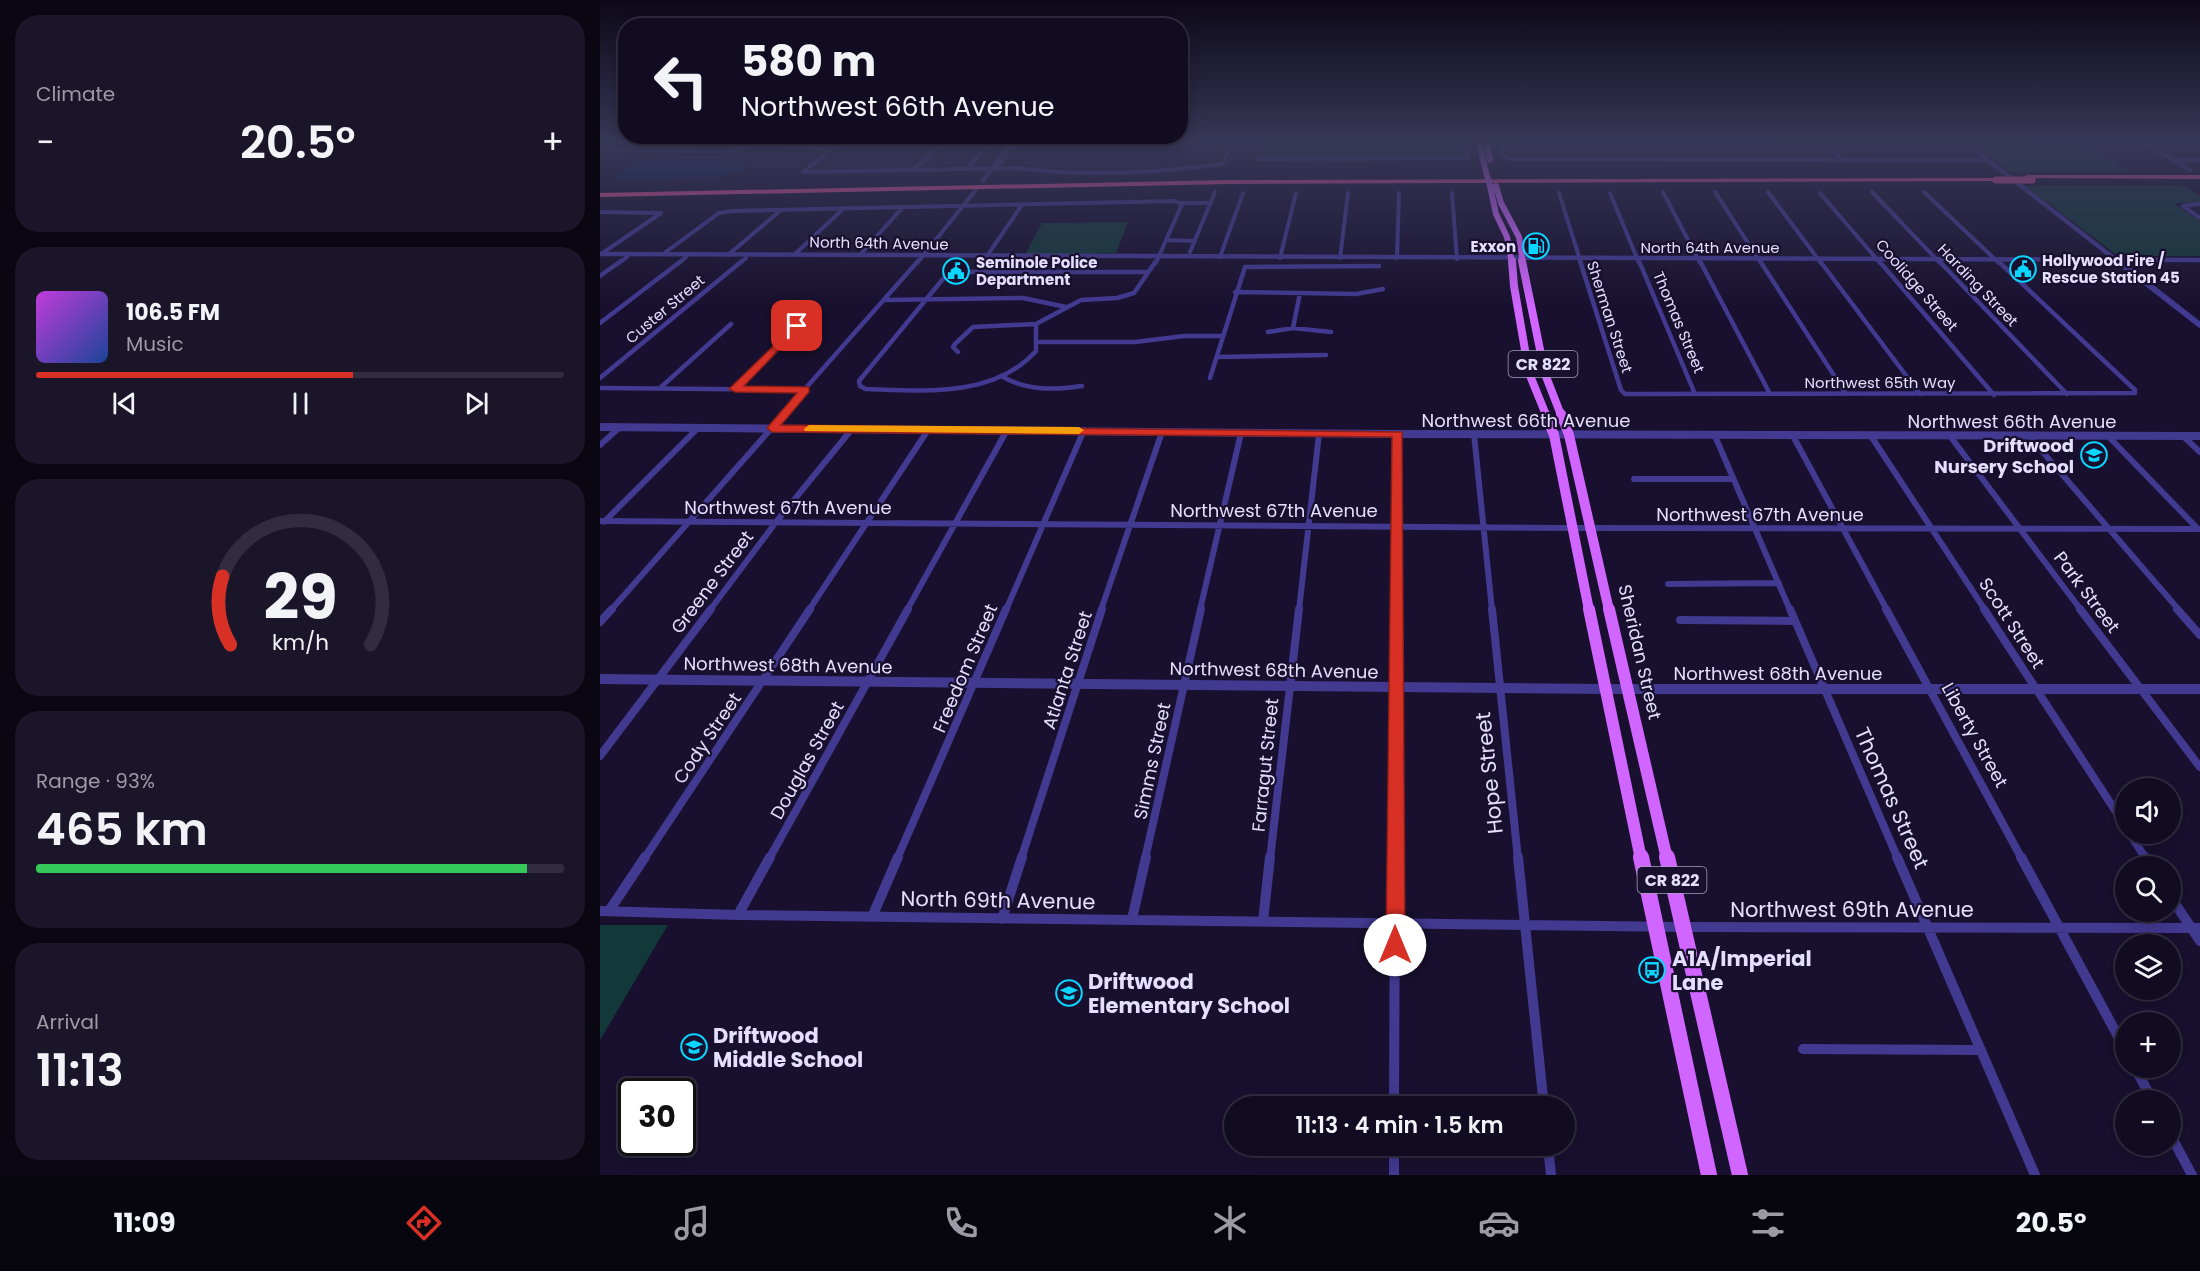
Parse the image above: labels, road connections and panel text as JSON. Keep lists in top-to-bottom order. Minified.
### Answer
{"streets":{"main road":["CR 822","Sheridan Street"],"street":["North 64th Avenue","Coolidge Street","Harding Street","Custer Street","Sherman Street","Thomas Street","Northwest 65th Way","Northwest 66th Avenue","Northwest 67th Avenue","Greene Street","Park Street","Scott Street","Northwest 68th Avenue","Freedom Street","Atlanta Street","Liberty Street","Cody Street","Douglas Street","Simms Street","Farragut Street","Hope Street","North 69th Avenue","Northwest 69th Avenue"]},"crossings":[["North 64th Avenue","Coolidge Street"],["North 64th Avenue","Harding Street"],["North 64th Avenue","Sherman Street"],["North 64th Avenue","Thomas Street"],["North 64th Avenue","Northwest 65th Way"],["North 64th Avenue","Sheridan Street"],["Coolidge Street","Northwest 65th Way"],["Harding Street","Northwest 65th Way"],["Sherman Street","Northwest 65th Way"],["Thomas Street","Northwest 65th Way"],["Thomas Street","Northwest 66th Avenue"],["Thomas Street","Northwest 67th Avenue"],["Thomas Street","Northwest 68th Avenue"],["Thomas Street","Northwest 69th Avenue"],["Northwest 66th Avenue","Greene Street"],["Northwest 66th Avenue","Park Street"],["Northwest 66th Avenue","Scott Street"],["Northwest 66th Avenue","Sheridan Street"],["Northwest 66th Avenue","Freedom Street"],["Northwest 66th Avenue","Atlanta Street"],["Northwest 66th Avenue","Liberty Street"],["Northwest 66th Avenue","Cody Street"],["Northwest 66th Avenue","Douglas Street"],["Northwest 66th Avenue","Simms Street"],["Northwest 66th Avenue","Farragut Street"],["Northwest 66th Avenue","Hope Street"],["Northwest 67th Avenue","Greene Street"],["Northwest 67th Avenue","Park Street"],["Northwest 67th Avenue","Scott Street"],["Northwest 67th Avenue","Sheridan Street"],["Northwest 67th Avenue","Freedom Street"],["Northwest 67th Avenue","Atlanta Street"],["Northwest 67th Avenue","Liberty Street"],["Northwest 67th Avenue","Cody Street"],["Northwest 67th Avenue","Douglas Street"],["Northwest 67th Avenue","Simms Street"],["Northwest 67th Avenue","Farragut Street"],["Northwest 67th Avenue","Hope Street"],["Greene Street","Northwest 68th Avenue"],["Park Street","Northwest 68th Avenue"],["Scott Street","Northwest 68th Avenue"],["Sheridan Street","Northwest 68th Avenue"],["Sheridan Street","Northwest 69th Avenue"],["Northwest 68th Avenue","Freedom Street"],["Northwest 68th Avenue","Atlanta Street"],["Northwest 68th Avenue","Liberty Street"],["Northwest 68th Avenue","Cody Street"],["Northwest 68th Avenue","Douglas Street"],["Northwest 68th Avenue","Simms Street"],["Northwest 68th Avenue","Farragut Street"],["Northwest 68th Avenue","Hope Street"],["Freedom Street","North 69th Avenue"],["Atlanta Street","North 69th Avenue"],["Liberty Street","Northwest 69th Avenue"],["Cody Street","North 69th Avenue"],["Douglas Street","North 69th Avenue"],["Simms Street","North 69th Avenue"],["Farragut Street","North 69th Avenue"],["Hope Street","Northwest 69th Avenue"],["North 69th Avenue","Northwest 69th Avenue"]],"places":{"fuel station":["Exxon"],"public building":["Hollywood Fire / Rescue Station 45","Seminole Police Department"],"school or university":["Driftwood Nursery School","Driftwood Elementary School","Driftwood Middle School"],"bus stop":["A1A/Imperial Lane"]},"page":{"tile":["Climate",["Range · 93%","465 km"],["Arrival","11:13"]],"turn":["580 m","Northwest 66th Avenue"],"heat":["−","20.5°","+"],"song":["106.5 FM","Music"],"map_buttons":["+","−"],"limit":"30","trip":"11:13 · 4 min · 1.5 km","tabs":["11:09","20.5°"],"gauge":["29","km/h"]}}
